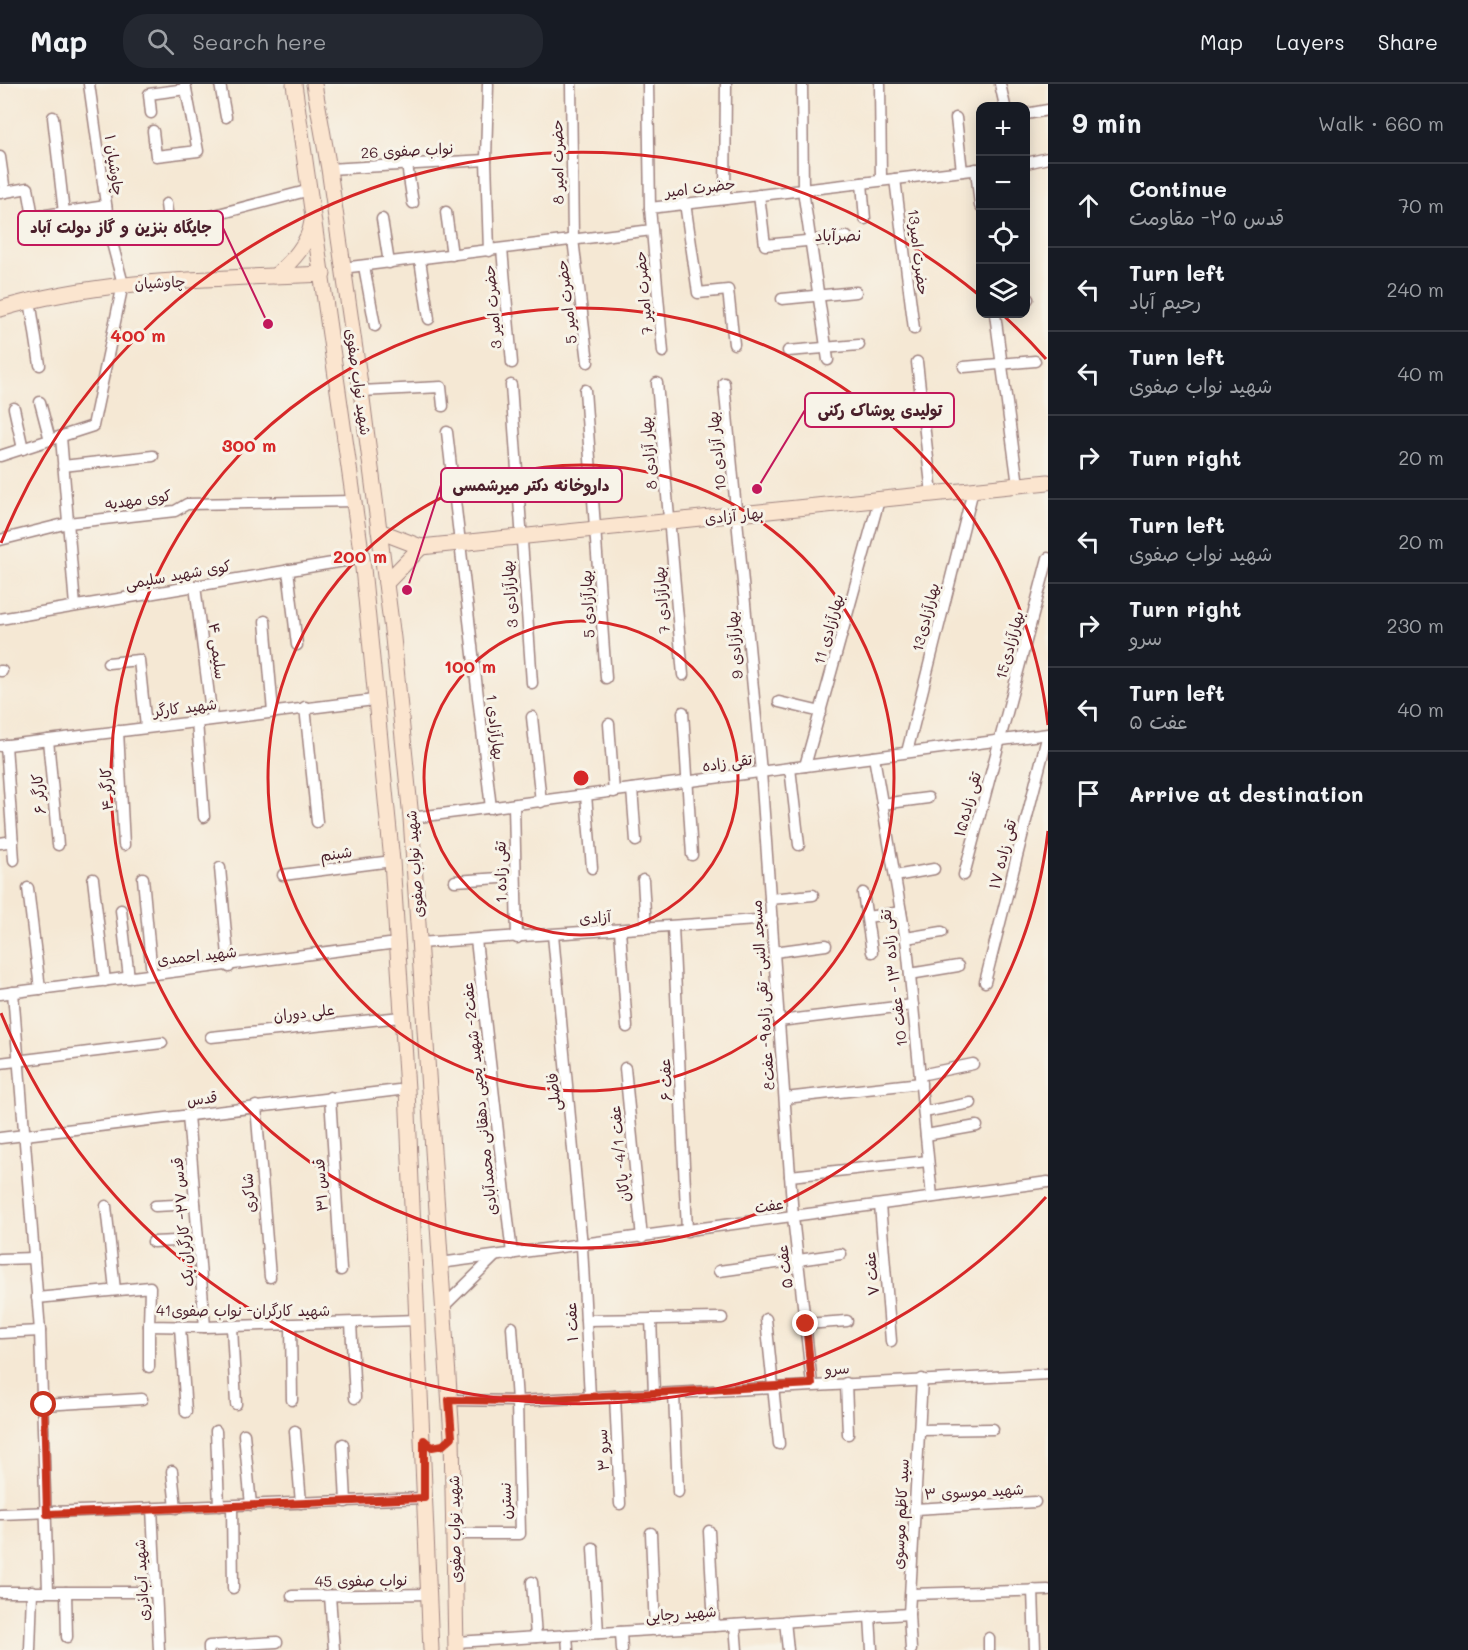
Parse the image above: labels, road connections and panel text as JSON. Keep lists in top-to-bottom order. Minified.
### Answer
{"streets":{"main road":["چاوشیان","شهید نواب صفوی","بهار آزادی"],"street":["نواب صفوی 26","حضرت امیر 8","چاوشیان ۱","حضرت امیر","حضرت امیر13","حضرت امیر 7","حضرت امیر 5","حضرت امیر 3","بهار آزادی 10","بهار آزادی 8","کوی مهدیه","کوی شهید سلیمی","بهارآزادی 3","بهارآزادی 7","بهارآزادی 5","بهارآزادی13","بهارآزادی 11","بهارآزادی 9","بهارآزادی15","سلیمی ۴","شهید کارگر","بهارآزادی 1","تقی زاده","کارگر ۴","کارگر ۶","تقی زاده۱۵","شبنم","تقی زاده ۱۷","تقی زاده 1","آزادی","شهید احمدی","تقی زاده ۱۳ - عفت 10","مسجد النبی- تقی زاده۹- عفت8","علی دوران","عفت ۶","فاضلی","قدس","عفت2- شهید یحیی دهقانی محمدآبادی","عفت 4/1- پاکان","قدس ۳۱","شاکری","عفت","قدس ۲۷- کارگران یک","عفت ۵","عفت ۷","شهید کارگران- نواب صفوی41","عفت ۱","سرو","سرو ۳","شهید موسوی ۳","نسترن","سید کاظم موسوی","شهید‌ آب‌اذری","نواب صفوی 45","شهید رجایی"]},"crossings":[["نواب صفوی 26","شهید نواب صفوی"],["حضرت امیر 8","حضرت امیر 5"],["چاوشیان ۱","چاوشیان"],["حضرت امیر","حضرت امیر13"],["حضرت امیر","حضرت امیر 7"],["چاوشیان","شهید نواب صفوی"],["شهید نواب صفوی","کوی مهدیه"],["شهید نواب صفوی","بهار آزادی"],["شهید نواب صفوی","کوی شهید سلیمی"],["شهید نواب صفوی","شهید کارگر"],["شهید نواب صفوی","تقی زاده"],["شهید نواب صفوی","شبنم"],["شهید نواب صفوی","آزادی"],["شهید نواب صفوی","شهید احمدی"],["شهید نواب صفوی","علی دوران"],["شهید نواب صفوی","قدس"],["شهید نواب صفوی","عفت"],["شهید نواب صفوی","شهید کارگران- نواب صفوی41"],["شهید نواب صفوی","سرو"],["شهید نواب صفوی","نسترن"],["شهید نواب صفوی","نواب صفوی 45"],["شهید نواب صفوی","شهید رجایی"],["بهار آزادی 10","بهار آزادی"],["بهار آزادی 10","بهارآزادی 9"],["بهار آزادی 8","بهار آزادی"],["بهار آزادی 8","بهارآزادی 7"],["بهار آزادی","بهارآزادی 3"],["بهار آزادی","بهارآزادی 7"],["بهار آزادی","بهارآزادی 5"],["بهار آزادی","بهارآزادی13"],["بهار آزادی","بهارآزادی 11"],["بهار آزادی","بهارآزادی 9"],["بهار آزادی","بهارآزادی 1"],["کوی شهید سلیمی","سلیمی ۴"],["بهارآزادی13","تقی زاده"],["بهارآزادی 11","تقی زاده"],["بهارآزادی 9","تقی زاده"],["بهارآزادی 9","مسجد النبی- تقی زاده۹- عفت8"],["بهارآزادی15","تقی زاده"],["بهارآزادی15","تقی زاده۱۵"],["سلیمی ۴","شهید کارگر"],["شهید کارگر","کارگر ۴"],["شهید کارگر","کارگر ۶"],["بهارآزادی 1","تقی زاده"],["تقی زاده","تقی زاده۱۵"],["تقی زاده","تقی زاده ۱۷"],["تقی زاده","تقی زاده 1"],["تقی زاده","تقی زاده ۱۳ - عفت 10"],["تقی زاده","مسجد النبی- تقی زاده۹- عفت8"],["تقی زاده 1","آزادی"],["آزادی","مسجد النبی- تقی زاده۹- عفت8"],["آزادی","عفت ۶"],["آزادی","فاضلی"],["آزادی","عفت2- شهید یحیی دهقانی محمدآبادی"],["تقی زاده ۱۳ - عفت 10","عفت"],["مسجد النبی- تقی زاده۹- عفت8","عفت"],["مسجد النبی- تقی زاده۹- عفت8","عفت ۵"],["عفت ۶","عفت"],["فاضلی","عفت"],["فاضلی","عفت ۱"],["قدس","قدس ۳۱"],["قدس","شاکری"],["قدس","قدس ۲۷- کارگران یک"],["عفت2- شهید یحیی دهقانی محمدآبادی","عفت"],["عفت 4/1- پاکان","عفت"],["عفت","عفت ۵"],["عفت","عفت ۷"],["عفت","عفت ۱"],["قدس ۲۷- کارگران یک","شهید کارگران- نواب صفوی41"],["عفت ۵","سرو"],["عفت ۱","سرو"],["سرو","سرو ۳"],["سرو","نسترن"],["سرو","سید کاظم موسوی"],["شهید موسوی ۳","سید کاظم موسوی"],["سید کاظم موسوی","شهید رجایی"]],"districts":["نصرآباد"],"places":["جایگاه بنزین و گاز دولت آباد","تولیدی پوشاک رکنی","داروخانه دکتر میرشمسی"],"page":{"header":"Map","search":"Search here","nav":["Map","Layers","Share"],"heading":["9 min","Walk · 660 m"],"map_buttons":["+","−"],"list":[["Continue","قدس ۲۵- مقاومت","70 m"],["Turn left","رحیم آباد","240 m"],["Turn left","شهید نواب صفوی","40 m"],["Turn right","20 m"],["Turn left","شهید نواب صفوی","20 m"],["Turn right","سرو","230 m"],["Turn left","عفت ۵","40 m"],"Arrive at destination"]},"rings":["400 m","300 m","200 m","100 m"]}
